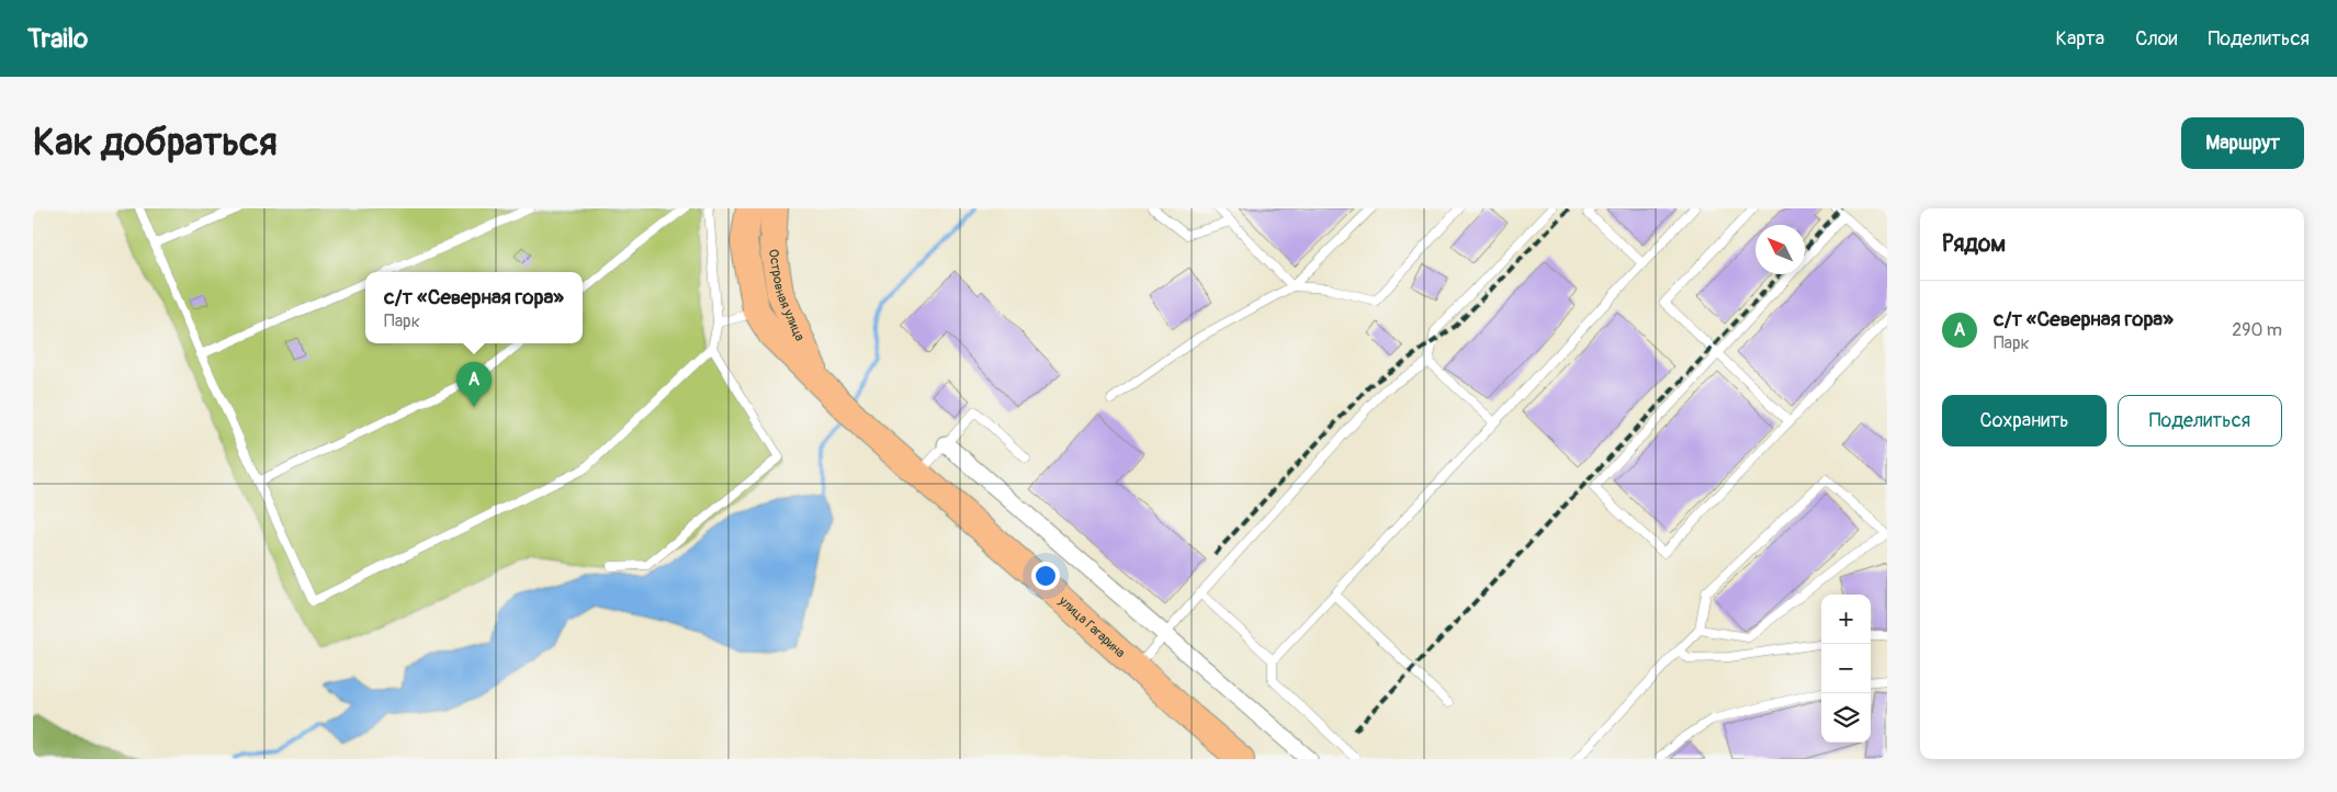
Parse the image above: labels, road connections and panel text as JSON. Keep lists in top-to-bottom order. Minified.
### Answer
{"streets":{"main road":["Островная улица","улица Гагарина"]},"crossings":[["Островная улица","улица Гагарина"]],"north":"top left","page":{"header":"Trailo","nav":["Карта","Слои","Поделиться"],"buttons":["Маршрут",["Сохранить","Поделиться"]],"title":"Как добраться","heading":"Рядом","popup":["с/т «Северная гора»","Парк"],"list":[{"mark":"A","name":"с/т «Северная гора»","note":"Парк","value":"290 m"}],"pins":"A","map_buttons":["+","−"]}}
